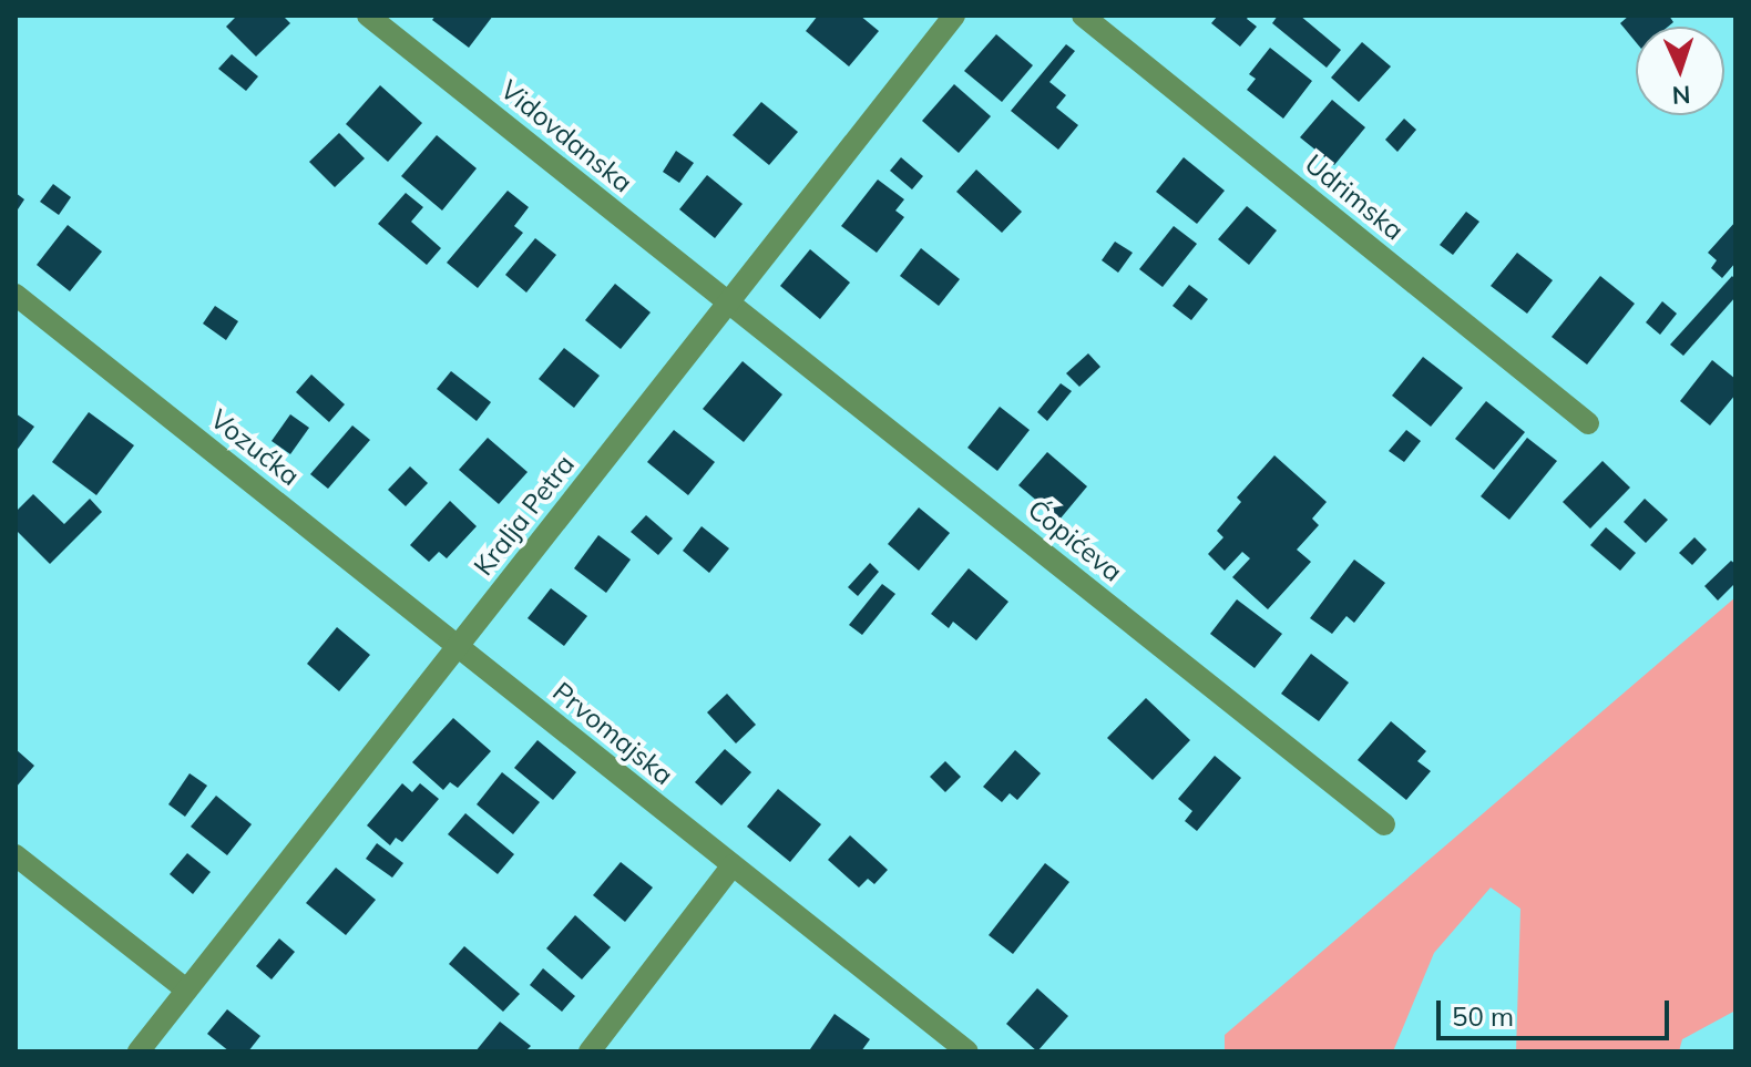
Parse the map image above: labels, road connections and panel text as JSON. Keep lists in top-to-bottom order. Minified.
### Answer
{"streets":{"street":["Vidovdanska","Udrimska","Vozućka","Kralja Petra","Ćopićeva","Prvomajska"]},"crossings":[["Vidovdanska","Kralja Petra"],["Vidovdanska","Ćopićeva"],["Vozućka","Kralja Petra"],["Vozućka","Prvomajska"],["Kralja Petra","Ćopićeva"],["Kralja Petra","Prvomajska"]],"scale_bar":"50 m","north":"bottom"}
